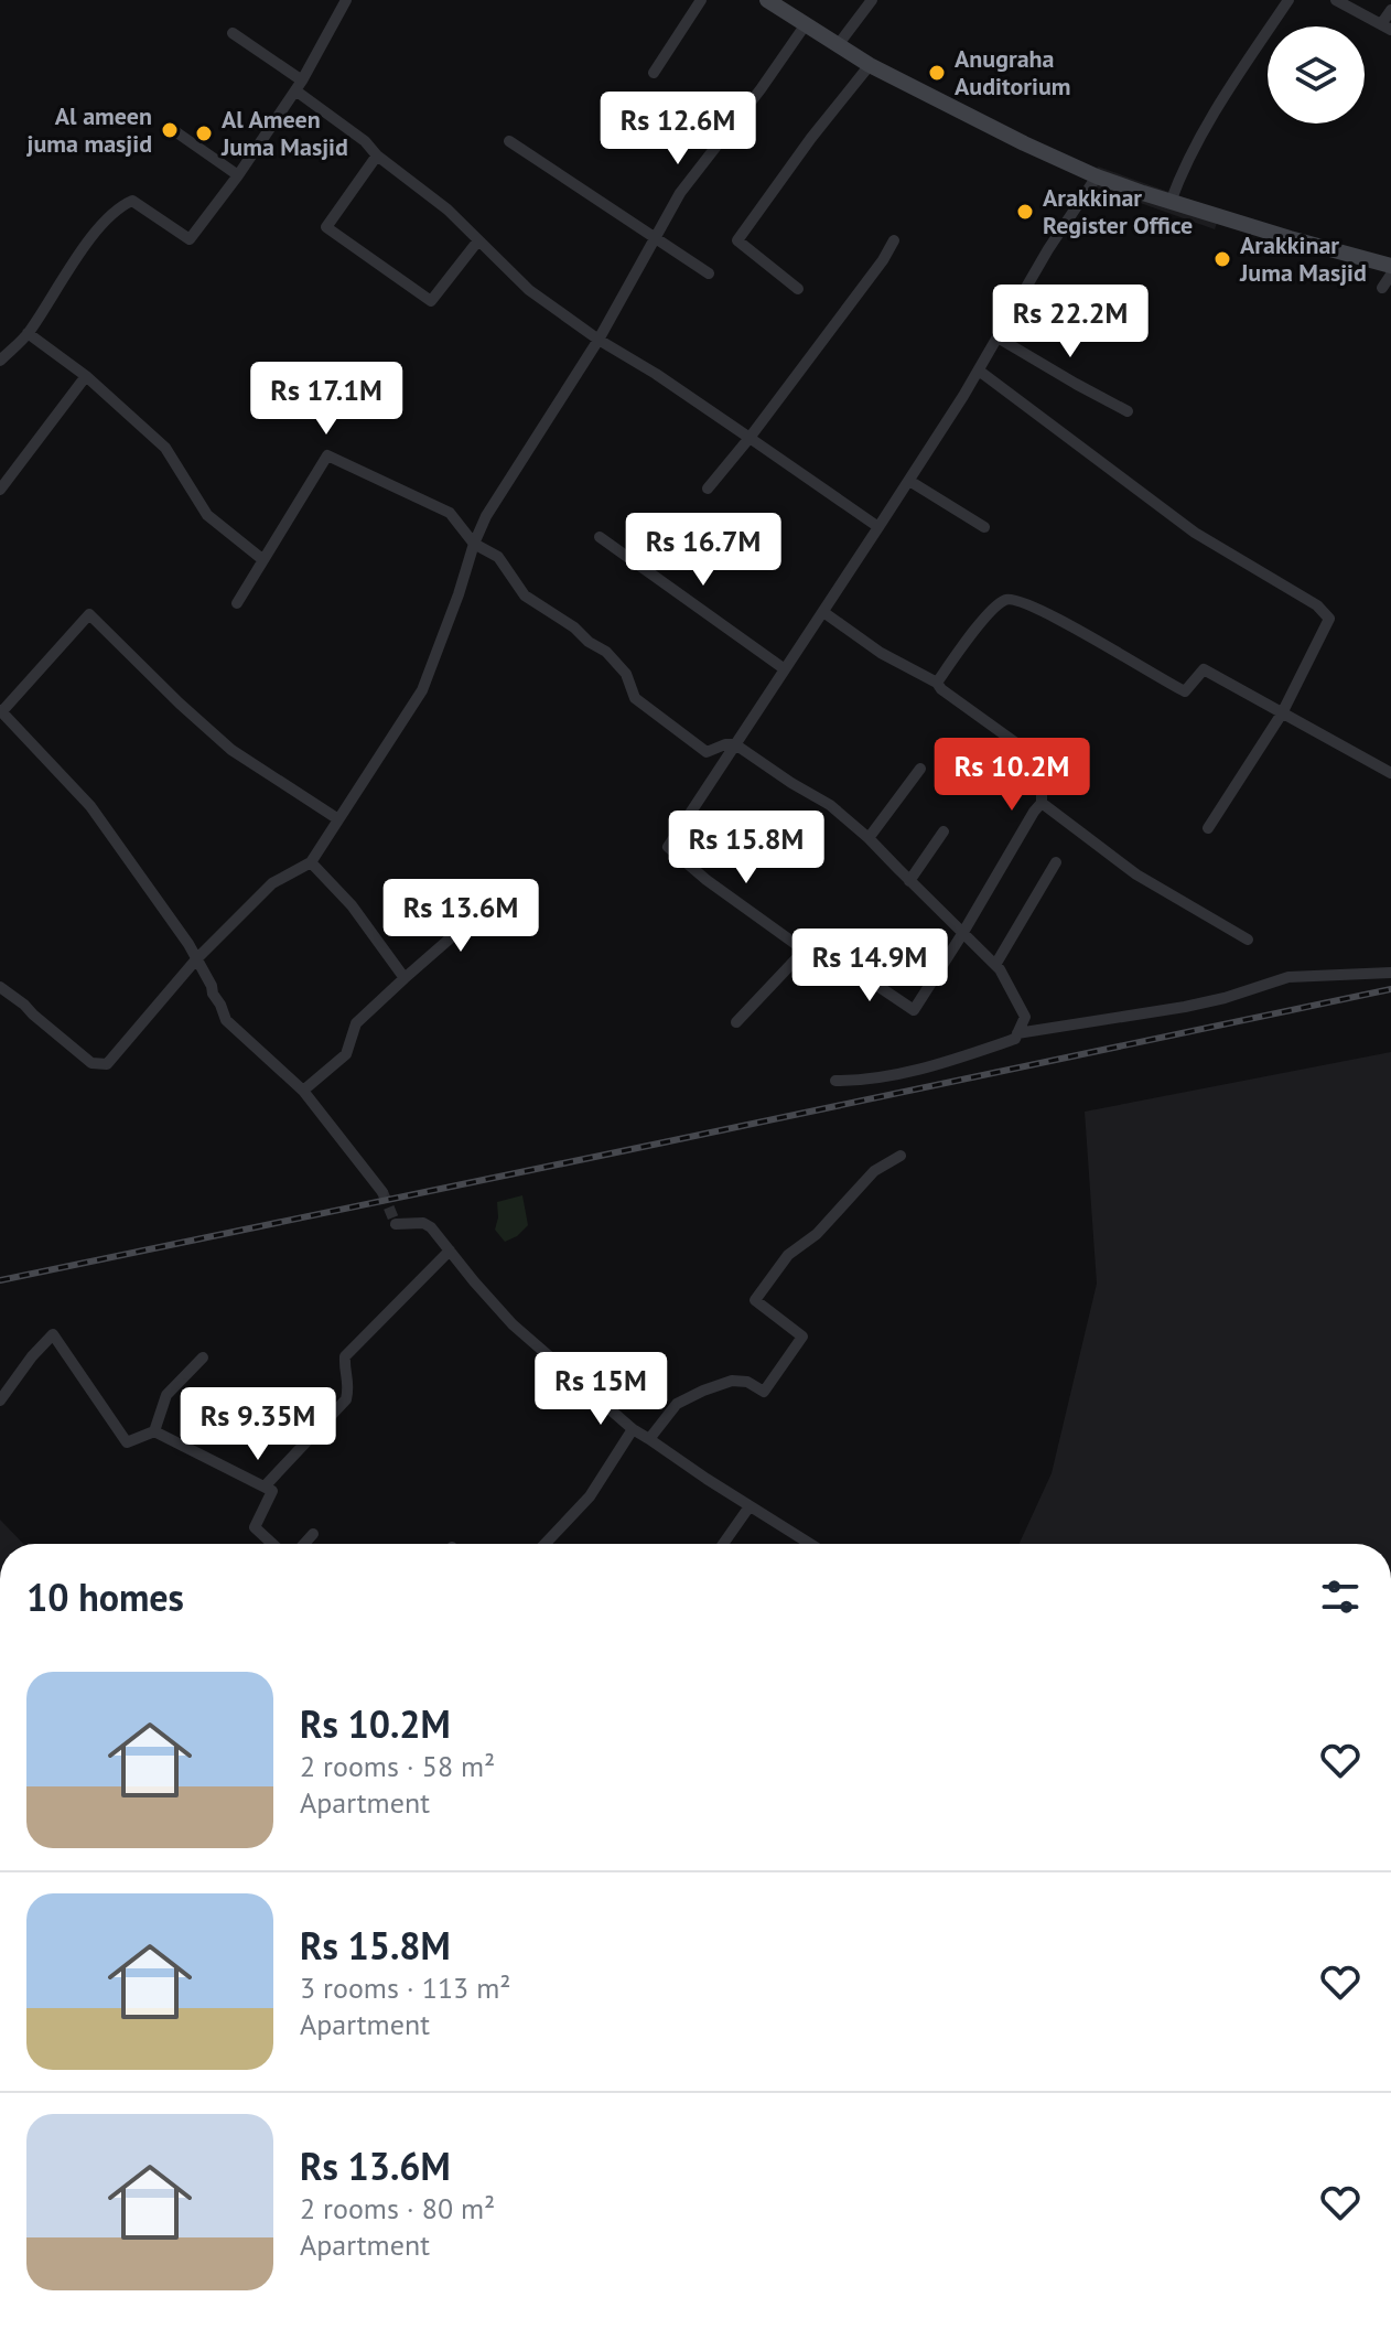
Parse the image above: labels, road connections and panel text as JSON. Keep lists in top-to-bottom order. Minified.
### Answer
{"places":["Anugraha Auditorium","Al ameen juma masjid","Al Ameen Juma Masjid","Arakkinar Register Office","Arakkinar Juma Masjid"],"page":{"price":["Rs 12.6M","Rs 22.2M","Rs 17.1M","Rs 16.7M","Rs 10.2M","Rs 15.8M","Rs 13.6M","Rs 14.9M","Rs 15M","Rs 9.35M"],"heading":"10 homes","list":[{"name":"Rs 10.2M","note":"2 rooms · 58 m² · Apartment"},{"name":"Rs 15.8M","note":"3 rooms · 113 m² · Apartment"},{"name":"Rs 13.6M","note":"2 rooms · 80 m² · Apartment"}]}}
